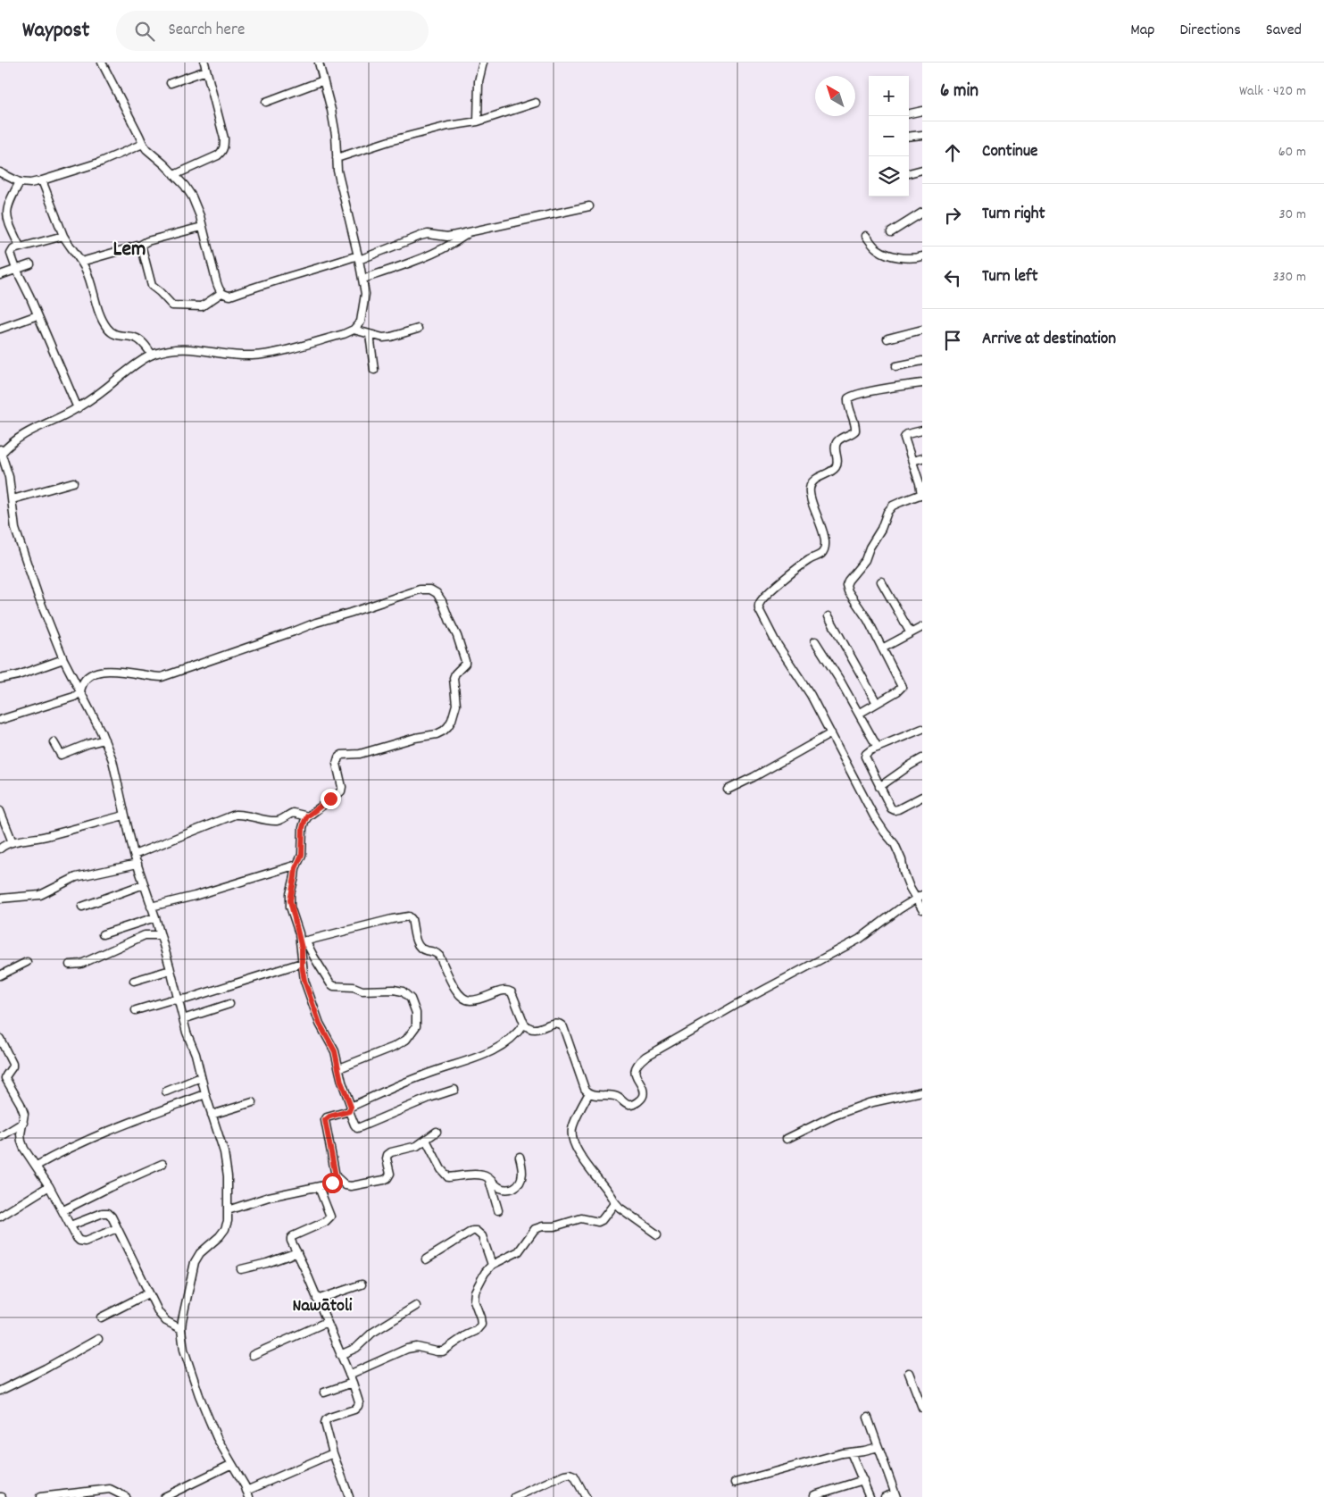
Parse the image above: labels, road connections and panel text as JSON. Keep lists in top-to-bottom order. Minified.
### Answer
{"districts":["Lem","Nawātoli"],"north":"top left","page":{"header":"Waypost","search":"Search here","nav":["Map","Directions","Saved"],"heading":["6 min","Walk · 420 m"],"map_buttons":["+","−"],"list":[["Continue","60 m"],["Turn right","30 m"],["Turn left","330 m"],"Arrive at destination"]}}
